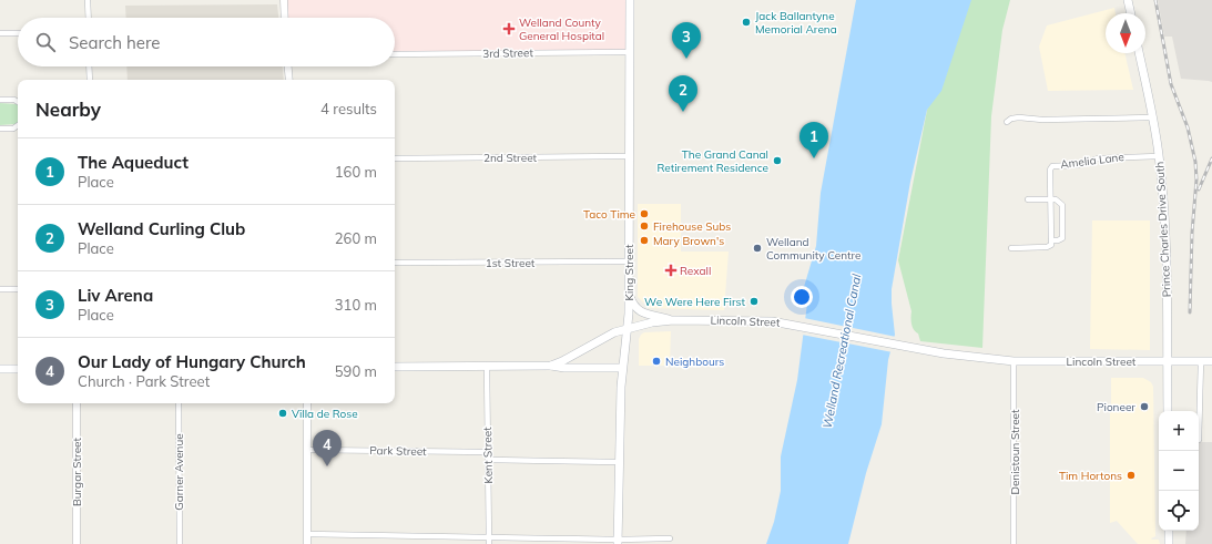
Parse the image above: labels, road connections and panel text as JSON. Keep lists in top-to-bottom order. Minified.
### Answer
{"streets":{"main road":["Prince Charles Drive South","King Street","Lincoln Street"],"street":["3rd Street","2nd Street","Amelia Lane","1st Street","Park Street","Denistoun Street","Kent Street","Burgar Street","Garner Avenue"]},"crossings":[["3rd Street","King Street"],["2nd Street","King Street"],["Amelia Lane","Prince Charles Drive South"],["Prince Charles Drive South","Lincoln Street"],["1st Street","King Street"],["King Street","Lincoln Street"],["Lincoln Street","Denistoun Street"],["Lincoln Street","Kent Street"],["Park Street","Kent Street"]],"water":["Welland Recreational Canal"],"places":{"other":["Jack Ballantyne Memorial Arena","The Grand Canal Retirement Residence","Taco Time","Firehouse Subs","Mary Brown's","Welland Community Centre","We Were Here First","Neighbours","Pioneer","Villa de Rose","Tim Hortons"],"health":["Welland County General Hospital","Rexall"]},"north":"bottom","page":{"search":"Search here","pins":["3","2","1","4"],"heading":["Nearby","4 results"],"list":[{"mark":"1","name":"The Aqueduct","note":"Place","value":"160 m"},{"mark":"2","name":"Welland Curling Club","note":"Place","value":"260 m"},{"mark":"3","name":"Liv Arena","note":"Place","value":"310 m"},{"mark":"4","name":"Our Lady of Hungary Church","note":"Church · Park Street","value":"590 m"}],"map_buttons":["+","−"]}}
